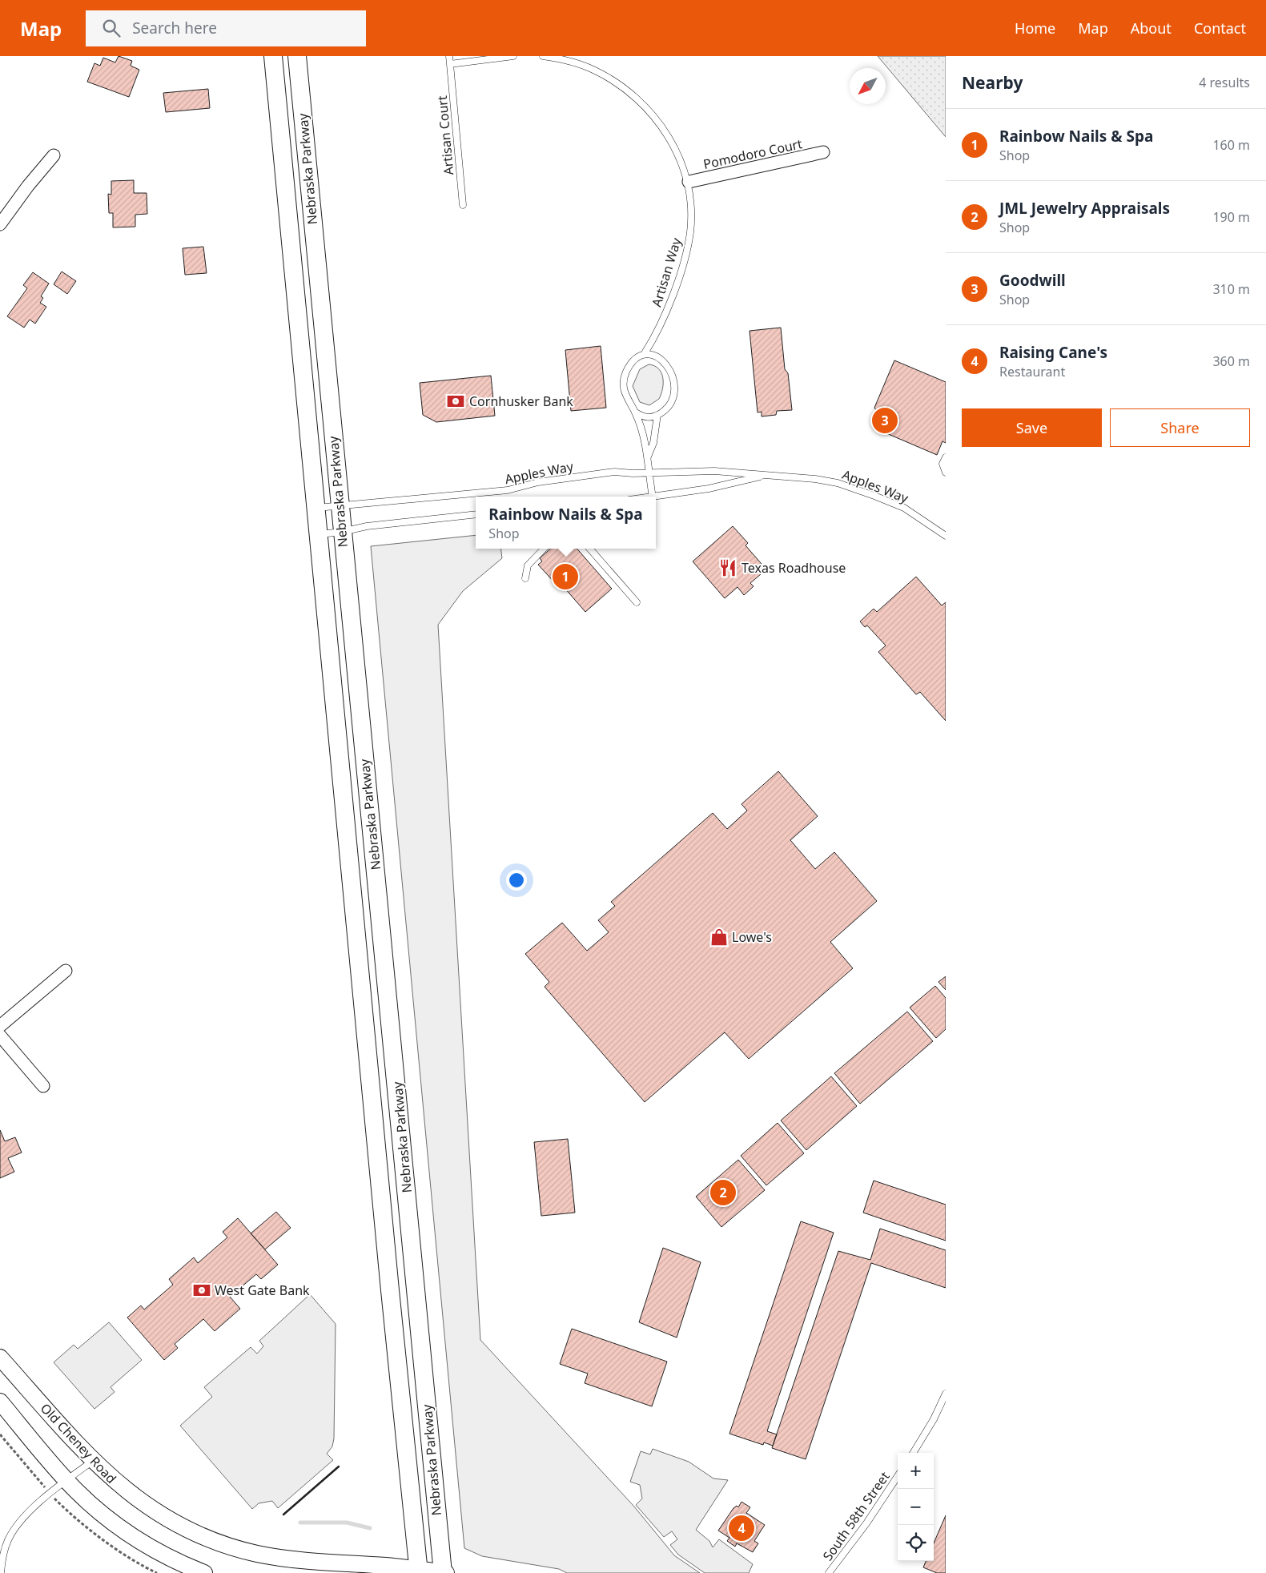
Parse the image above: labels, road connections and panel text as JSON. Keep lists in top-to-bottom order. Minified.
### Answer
{"streets":{"main road":["Nebraska Parkway","Old Cheney Road"],"street":["Pomodoro Court"],"lane":["Artisan Court","Artisan Way","Apples Way","South 58th Street"]},"crossings":[["Pomodoro Court","Artisan Way"],["Nebraska Parkway","Apples Way"],["Nebraska Parkway","Old Cheney Road"]],"places":{"bank":["Cornhusker Bank","West Gate Bank"],"restaurant":["Texas Roadhouse"],"shop":["Lowe's"]},"north":"bottom left","page":{"header":"Map","search":"Search here","nav":["Home","Map","About","Contact"],"heading":["Nearby","4 results"],"list":[{"mark":"1","name":"Rainbow Nails & Spa","note":"Shop","value":"160 m"},{"mark":"2","name":"JML Jewelry Appraisals","note":"Shop","value":"190 m"},{"mark":"3","name":"Goodwill","note":"Shop","value":"310 m"},{"mark":"4","name":"Raising Cane's","note":"Restaurant","value":"360 m"}],"buttons":["Save","Share"],"pins":["3","1","2","4"],"popup":["Rainbow Nails & Spa","Shop"],"map_buttons":["+","−"]}}
